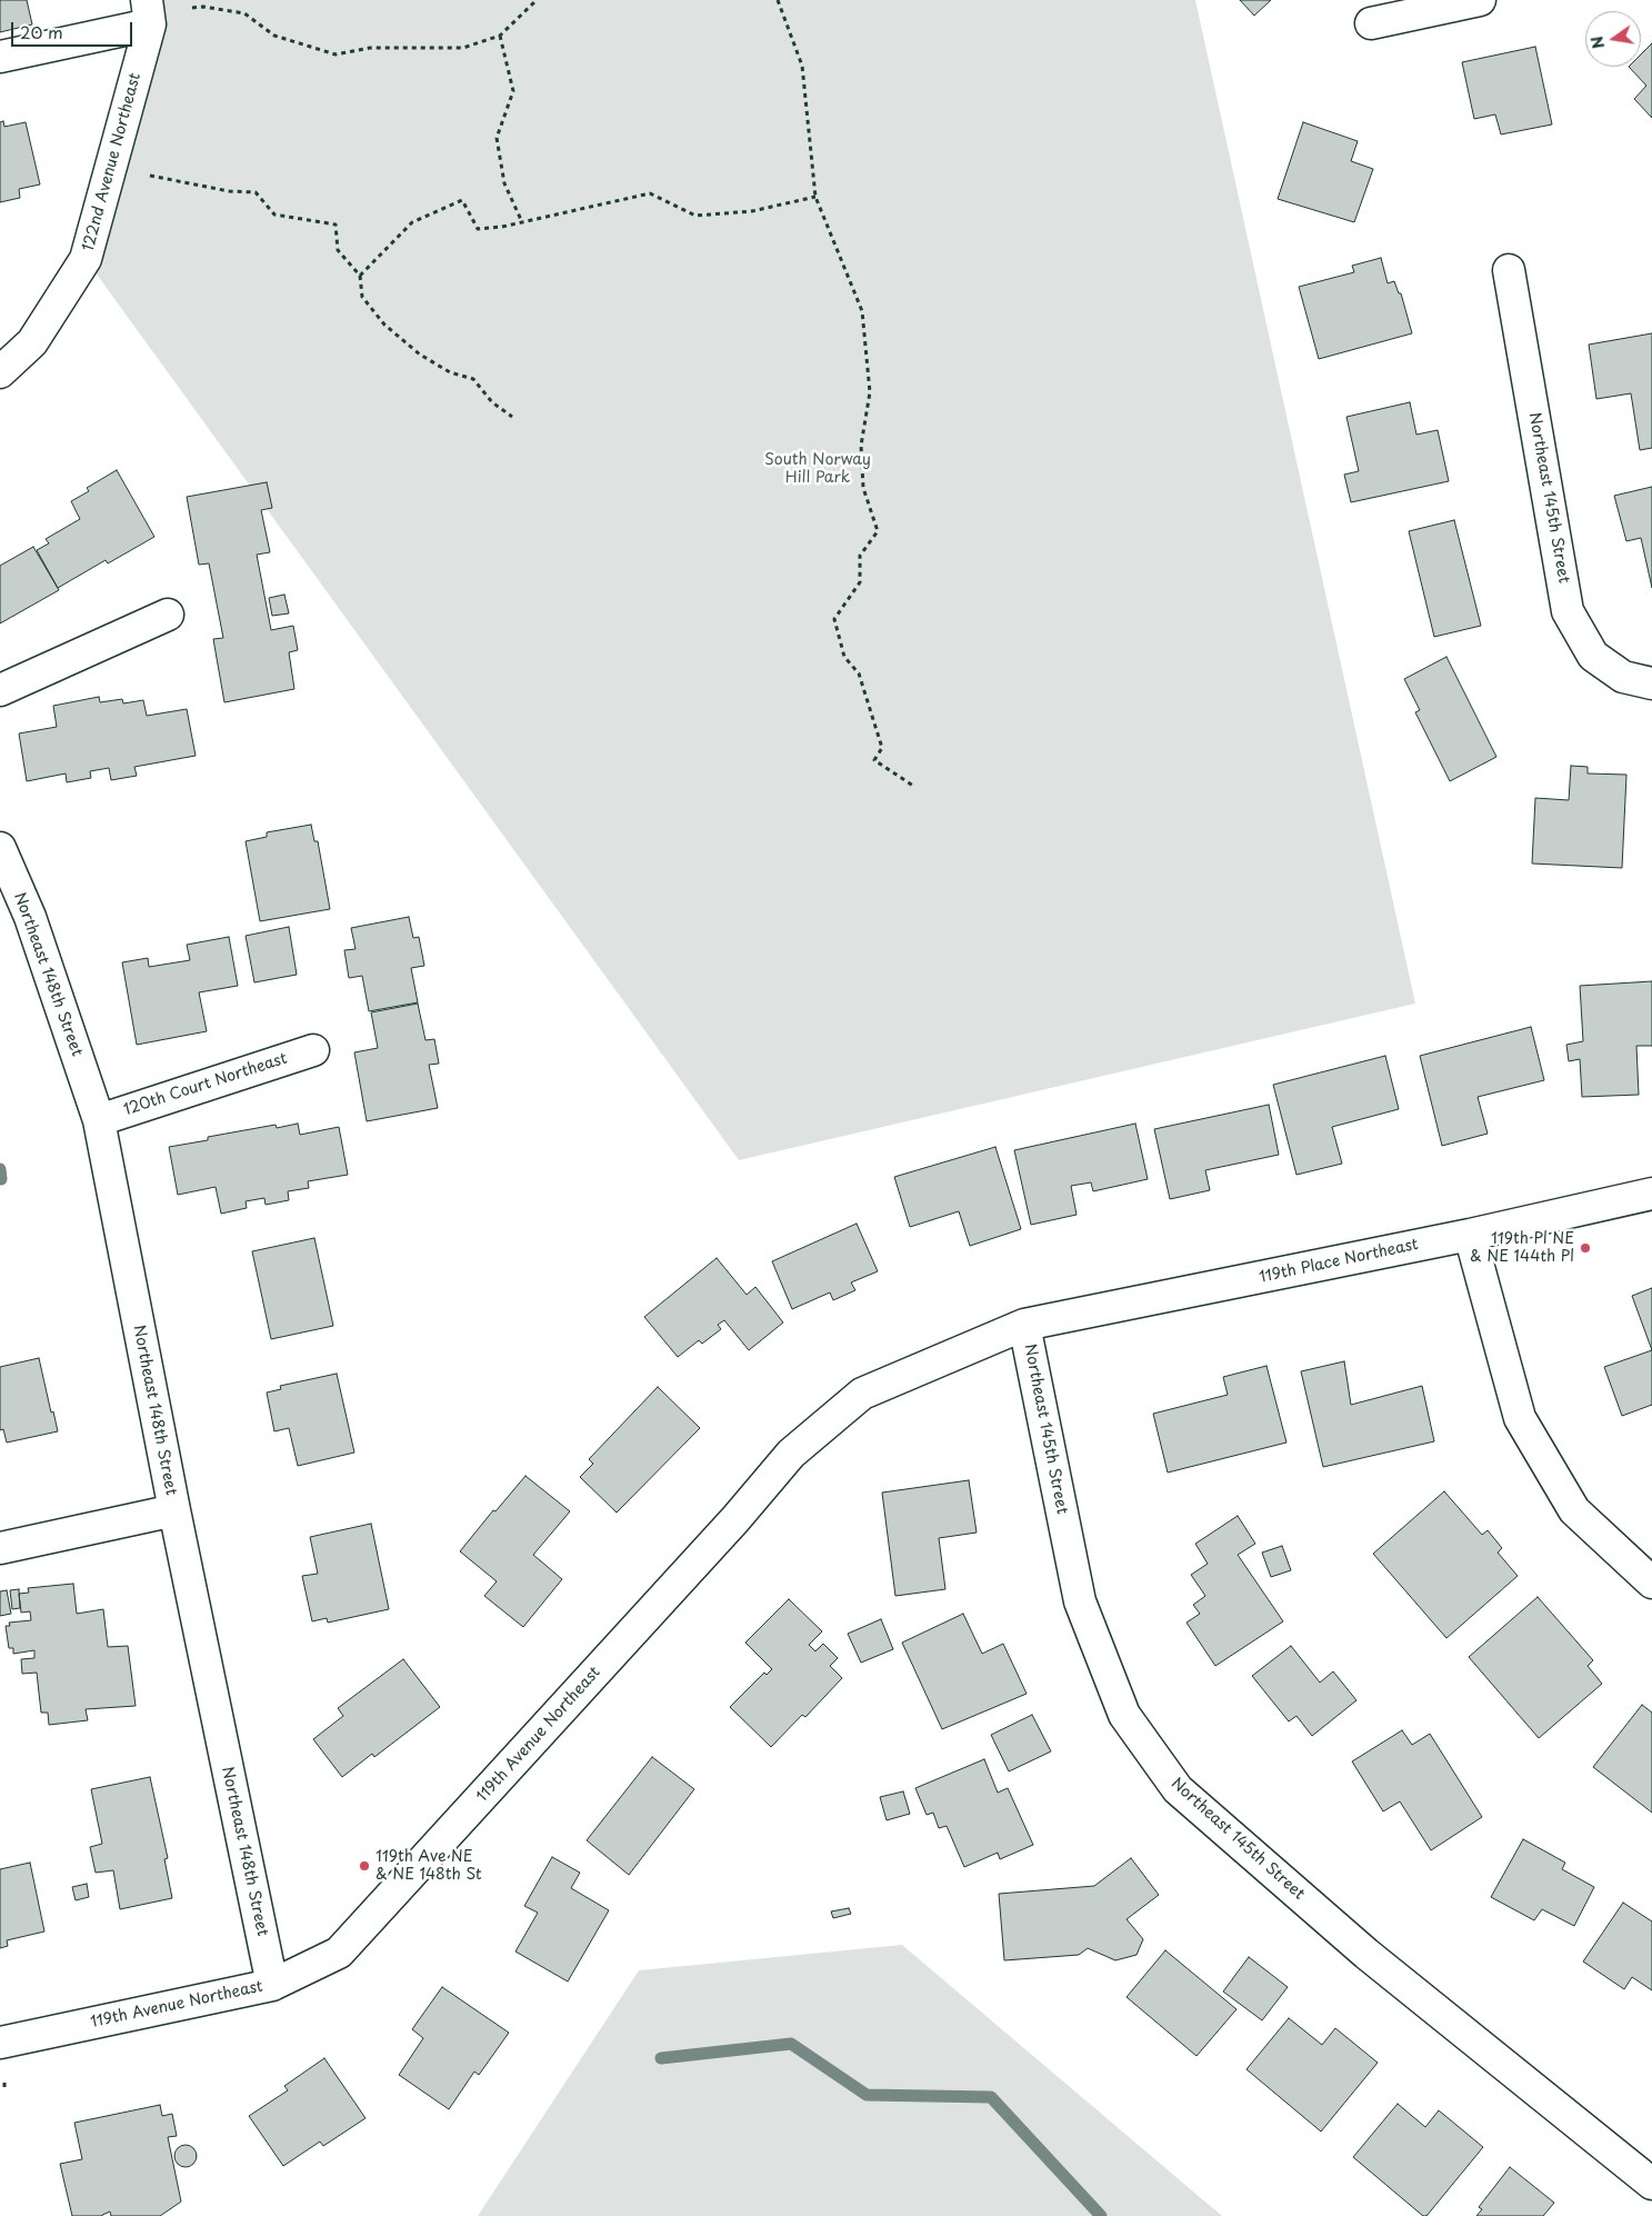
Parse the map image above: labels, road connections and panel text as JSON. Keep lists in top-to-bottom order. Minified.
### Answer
{"streets":{"street":["122nd Avenue Northeast","Northeast 145th Street","Northeast 148th Street","120th Court Northeast","119th Place Northeast","119th Avenue Northeast"]},"crossings":[["Northeast 145th Street","119th Place Northeast"],["Northeast 145th Street","119th Avenue Northeast"],["Northeast 148th Street","120th Court Northeast"],["Northeast 148th Street","119th Avenue Northeast"],["119th Place Northeast","119th Avenue Northeast"]],"parks":["South Norway Hill Park"],"places":["119th Pl NE & NE 144th Pl","119th Ave NE & NE 148th St"],"scale_bar":"20 m","north":"left"}
